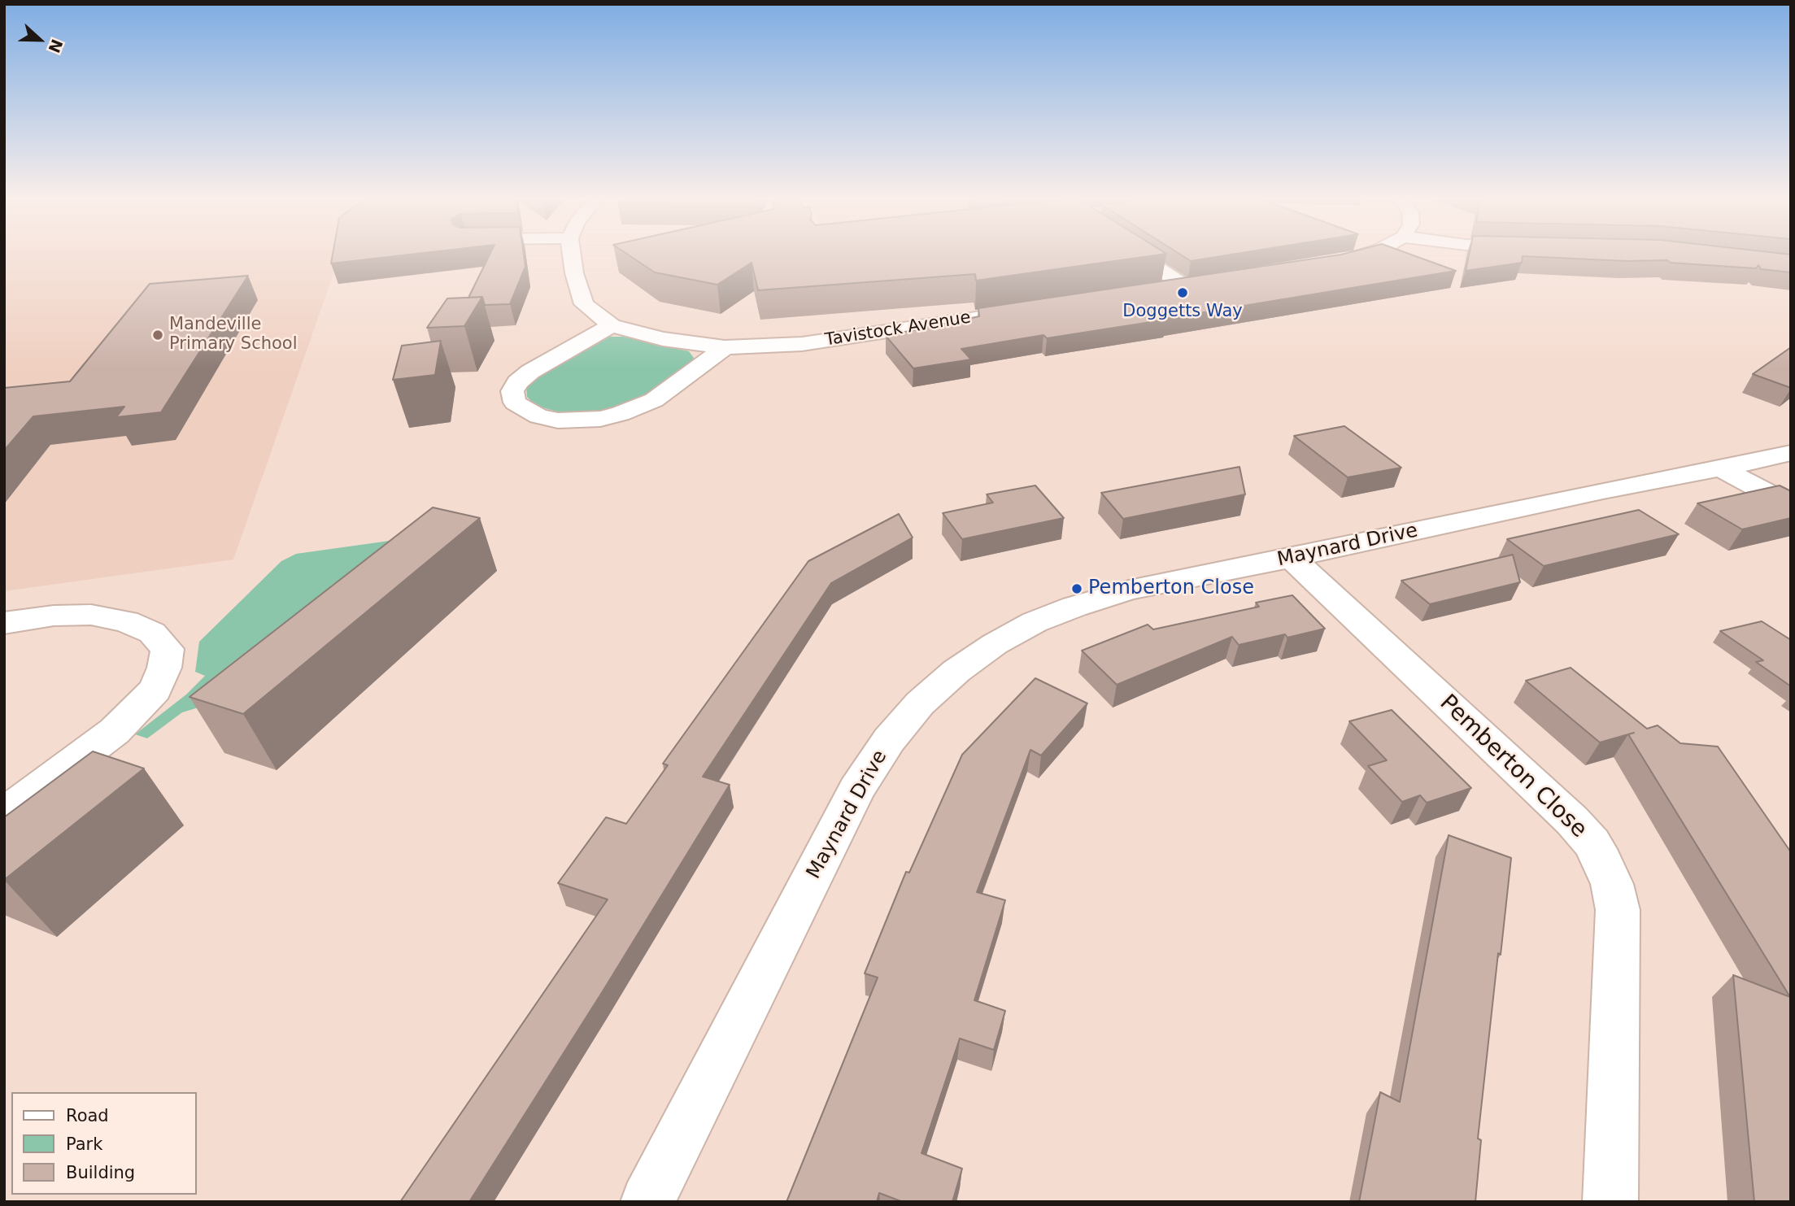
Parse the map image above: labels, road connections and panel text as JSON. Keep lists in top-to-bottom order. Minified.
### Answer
{"streets":{"street":["Tavistock Avenue","Maynard Drive","Pemberton Close"]},"crossings":[["Maynard Drive","Pemberton Close"]],"places":["Doggetts Way","Mandeville Primary School","Pemberton Close"],"legend":["Road","Park","Building"],"north":"right"}
